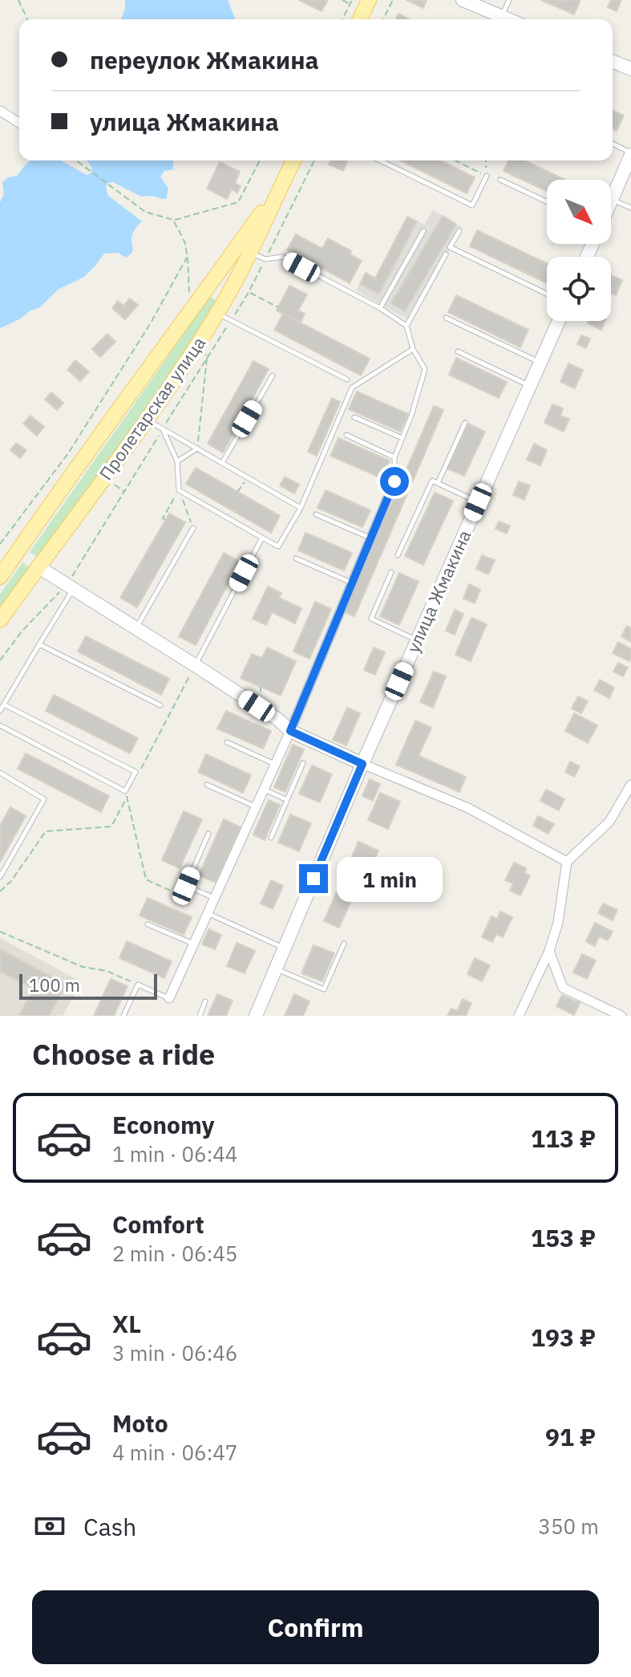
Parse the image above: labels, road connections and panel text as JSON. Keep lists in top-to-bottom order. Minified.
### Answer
{"streets":{"main road":["Пролетарская улица"],"street":["улица Жмакина"]},"scale_bar":"100 m","north":"bottom right","page":{"banner":["переулок Жмакина","улица Жмакина"],"bubble":"1 min","scale":"100 m","heading":"Choose a ride","list":[{"name":"Economy","note":"1 min · 06:44","value":"113 ₽"},{"name":"Comfort","note":"2 min · 06:45","value":"153 ₽"},{"name":"XL","note":"3 min · 06:46","value":"193 ₽"},{"name":"Moto","note":"4 min · 06:47","value":"91 ₽"}],"pay":["Cash","350 m"],"buttons":"Confirm"}}
